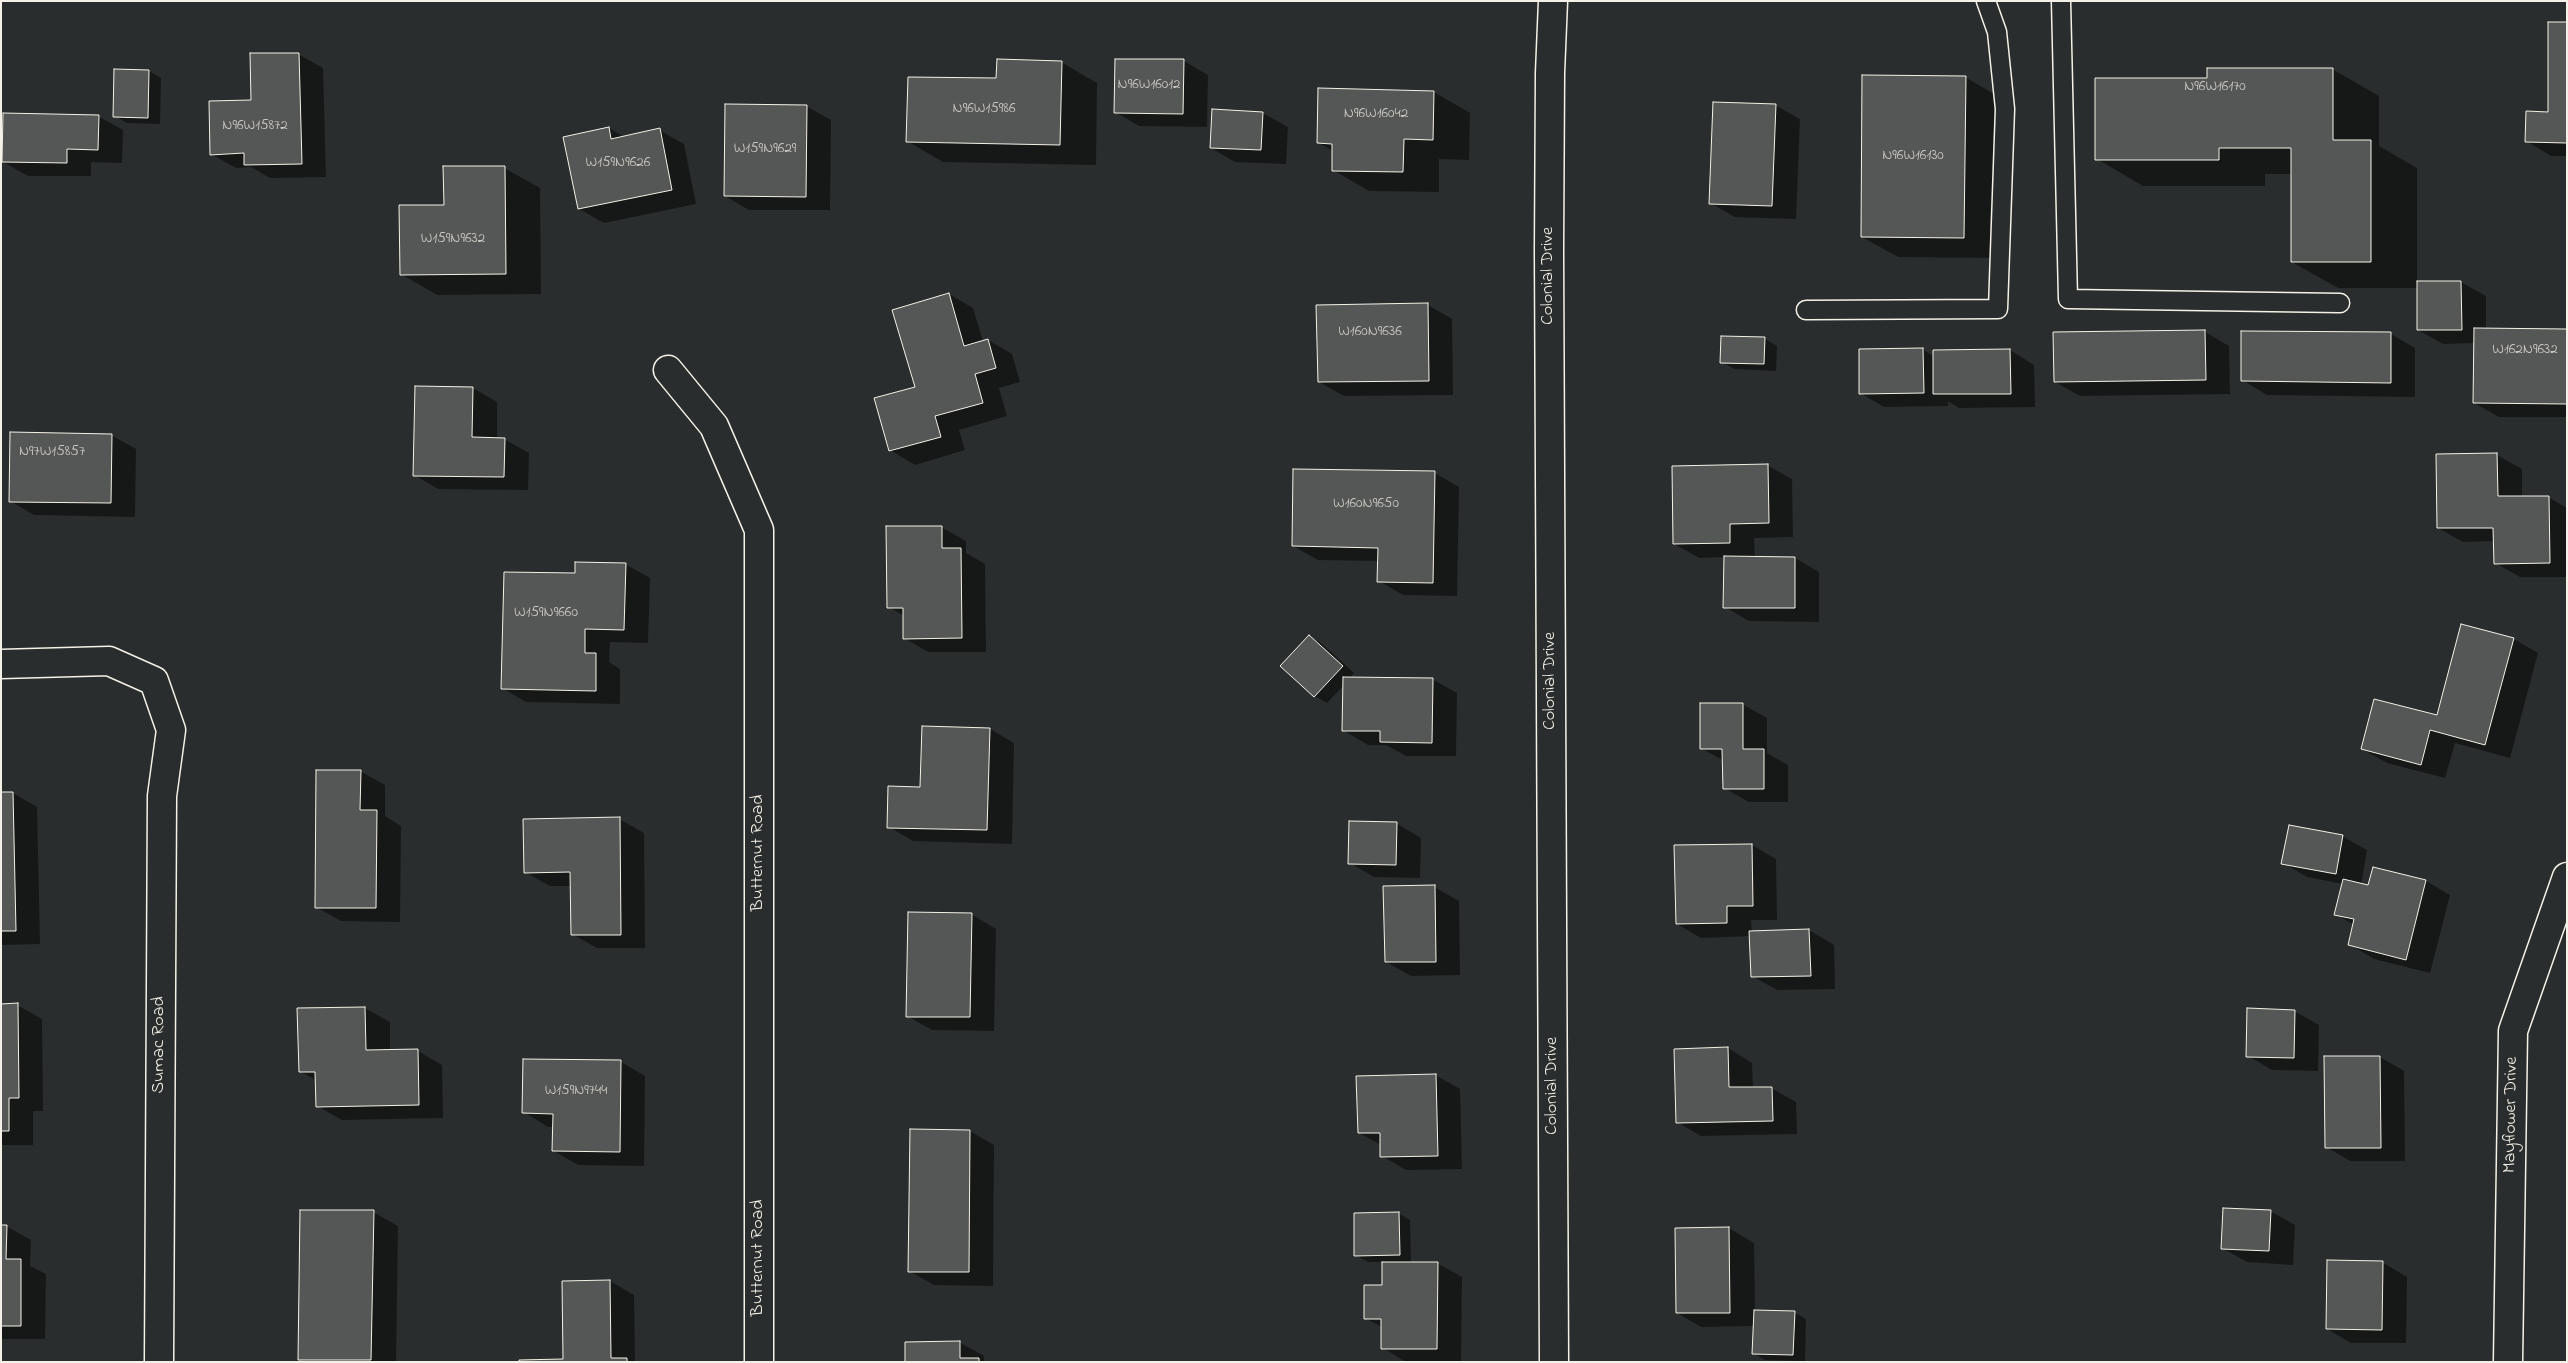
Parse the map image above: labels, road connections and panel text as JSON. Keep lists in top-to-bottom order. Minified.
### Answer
{"streets":{"street":["Colonial Drive","Butternut Road","Sumac Road","Mayflower Drive"]},"house_numbers":["N96W16012","N96W16170","N96W15986","N96W16042","N96W15872","W159N9629","N96W16130","W159N9626","W159N9632","W160N9636","W162N9632","N97W15857","W160N9650","W159N9660","W159N9744"]}
